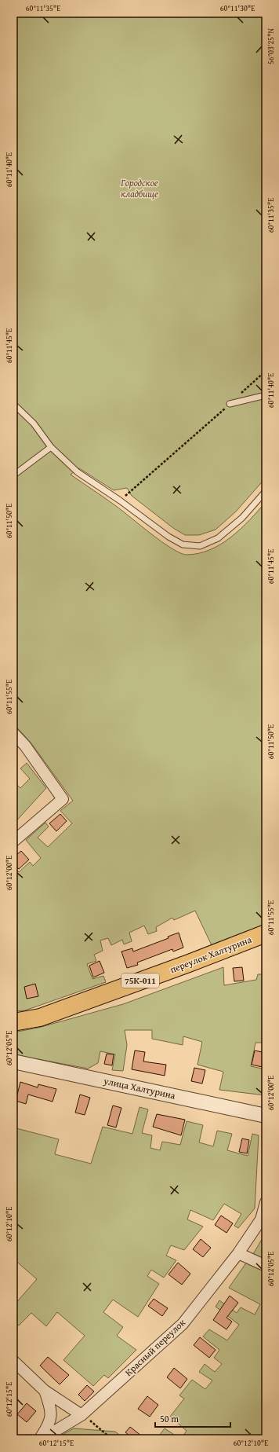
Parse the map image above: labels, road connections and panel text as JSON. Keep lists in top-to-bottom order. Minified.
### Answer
{"streets":{"main road":["переулок Халтурина","75К-011"],"street":["улица Халтурина","Красный переулок"]},"parks":["Городское кладбище"],"scale_bar":"50 m","coordinates":["60°11'35\"E","60°11'30\"E","56°03'25\"N","60°11'40\"E","60°11'45\"E","60°11'50\"E","60°11'55\"E","60°12'00\"E","60°12'05\"E","60°12'10\"E","60°12'15\"E"]}
